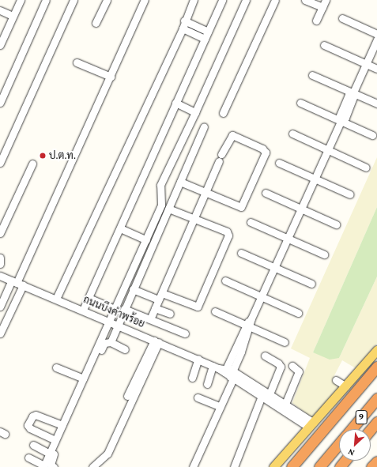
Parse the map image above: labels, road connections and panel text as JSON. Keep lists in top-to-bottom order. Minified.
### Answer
{"streets":{"highway":["9"],"street":["ถนนบึงคำพร้อย"]},"places":["ป.ต.ท."],"north":"bottom left"}
